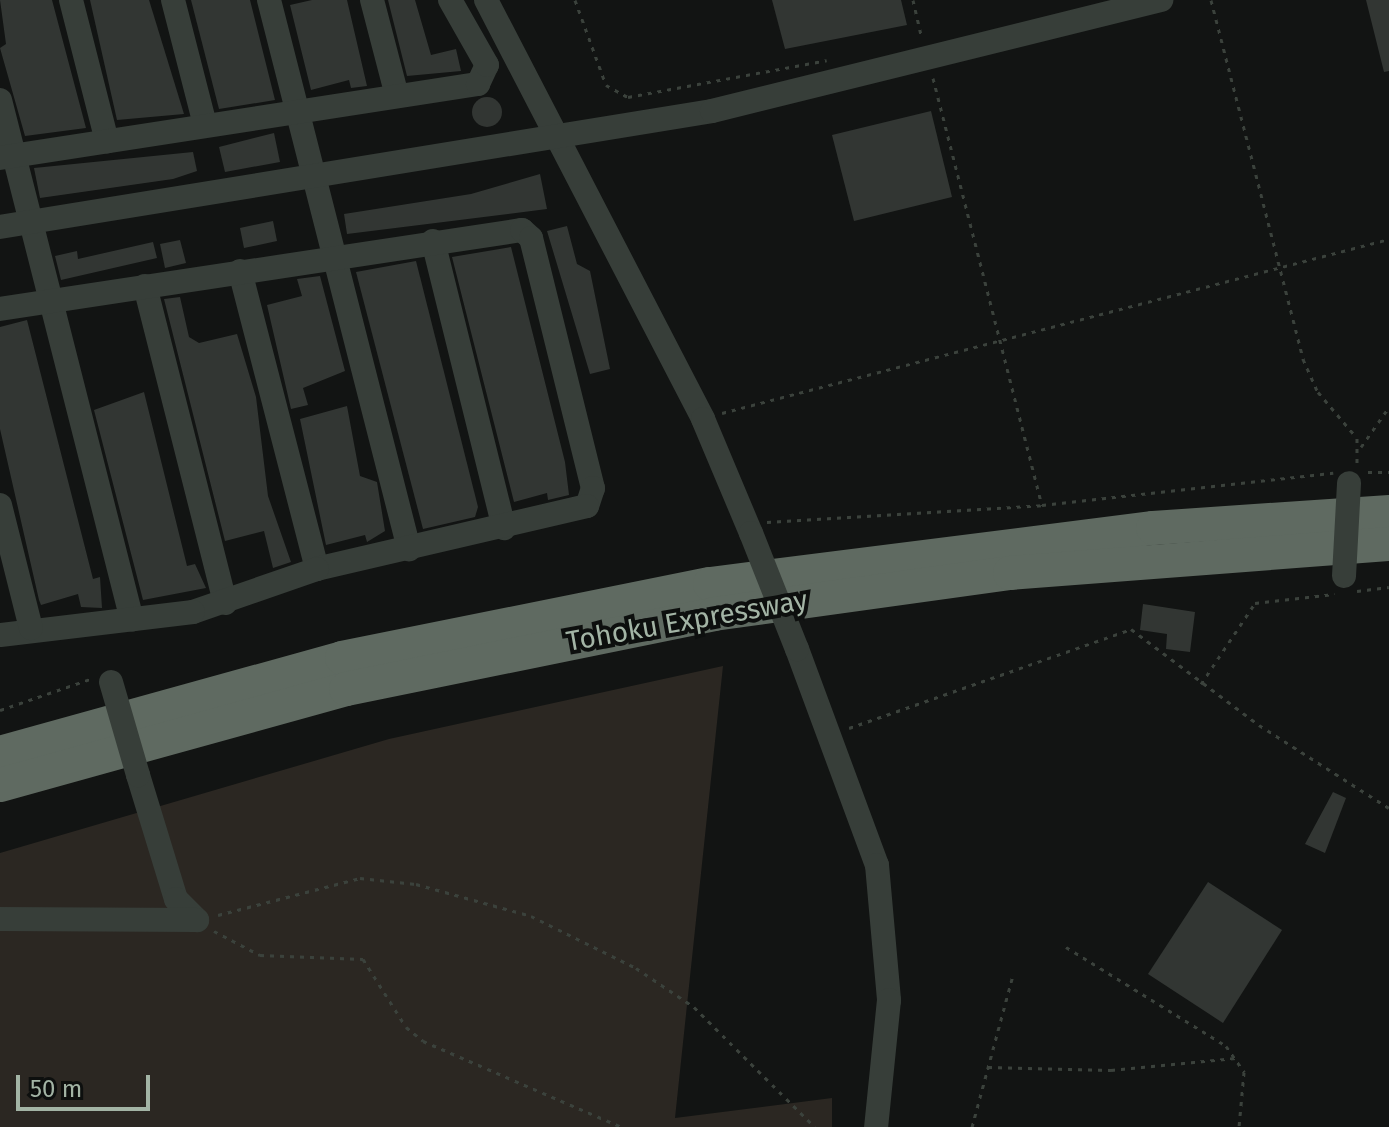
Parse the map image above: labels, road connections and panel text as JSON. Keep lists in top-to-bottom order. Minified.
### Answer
{"streets":{"highway":["Tohoku Expressway"]},"scale_bar":"50 m"}
